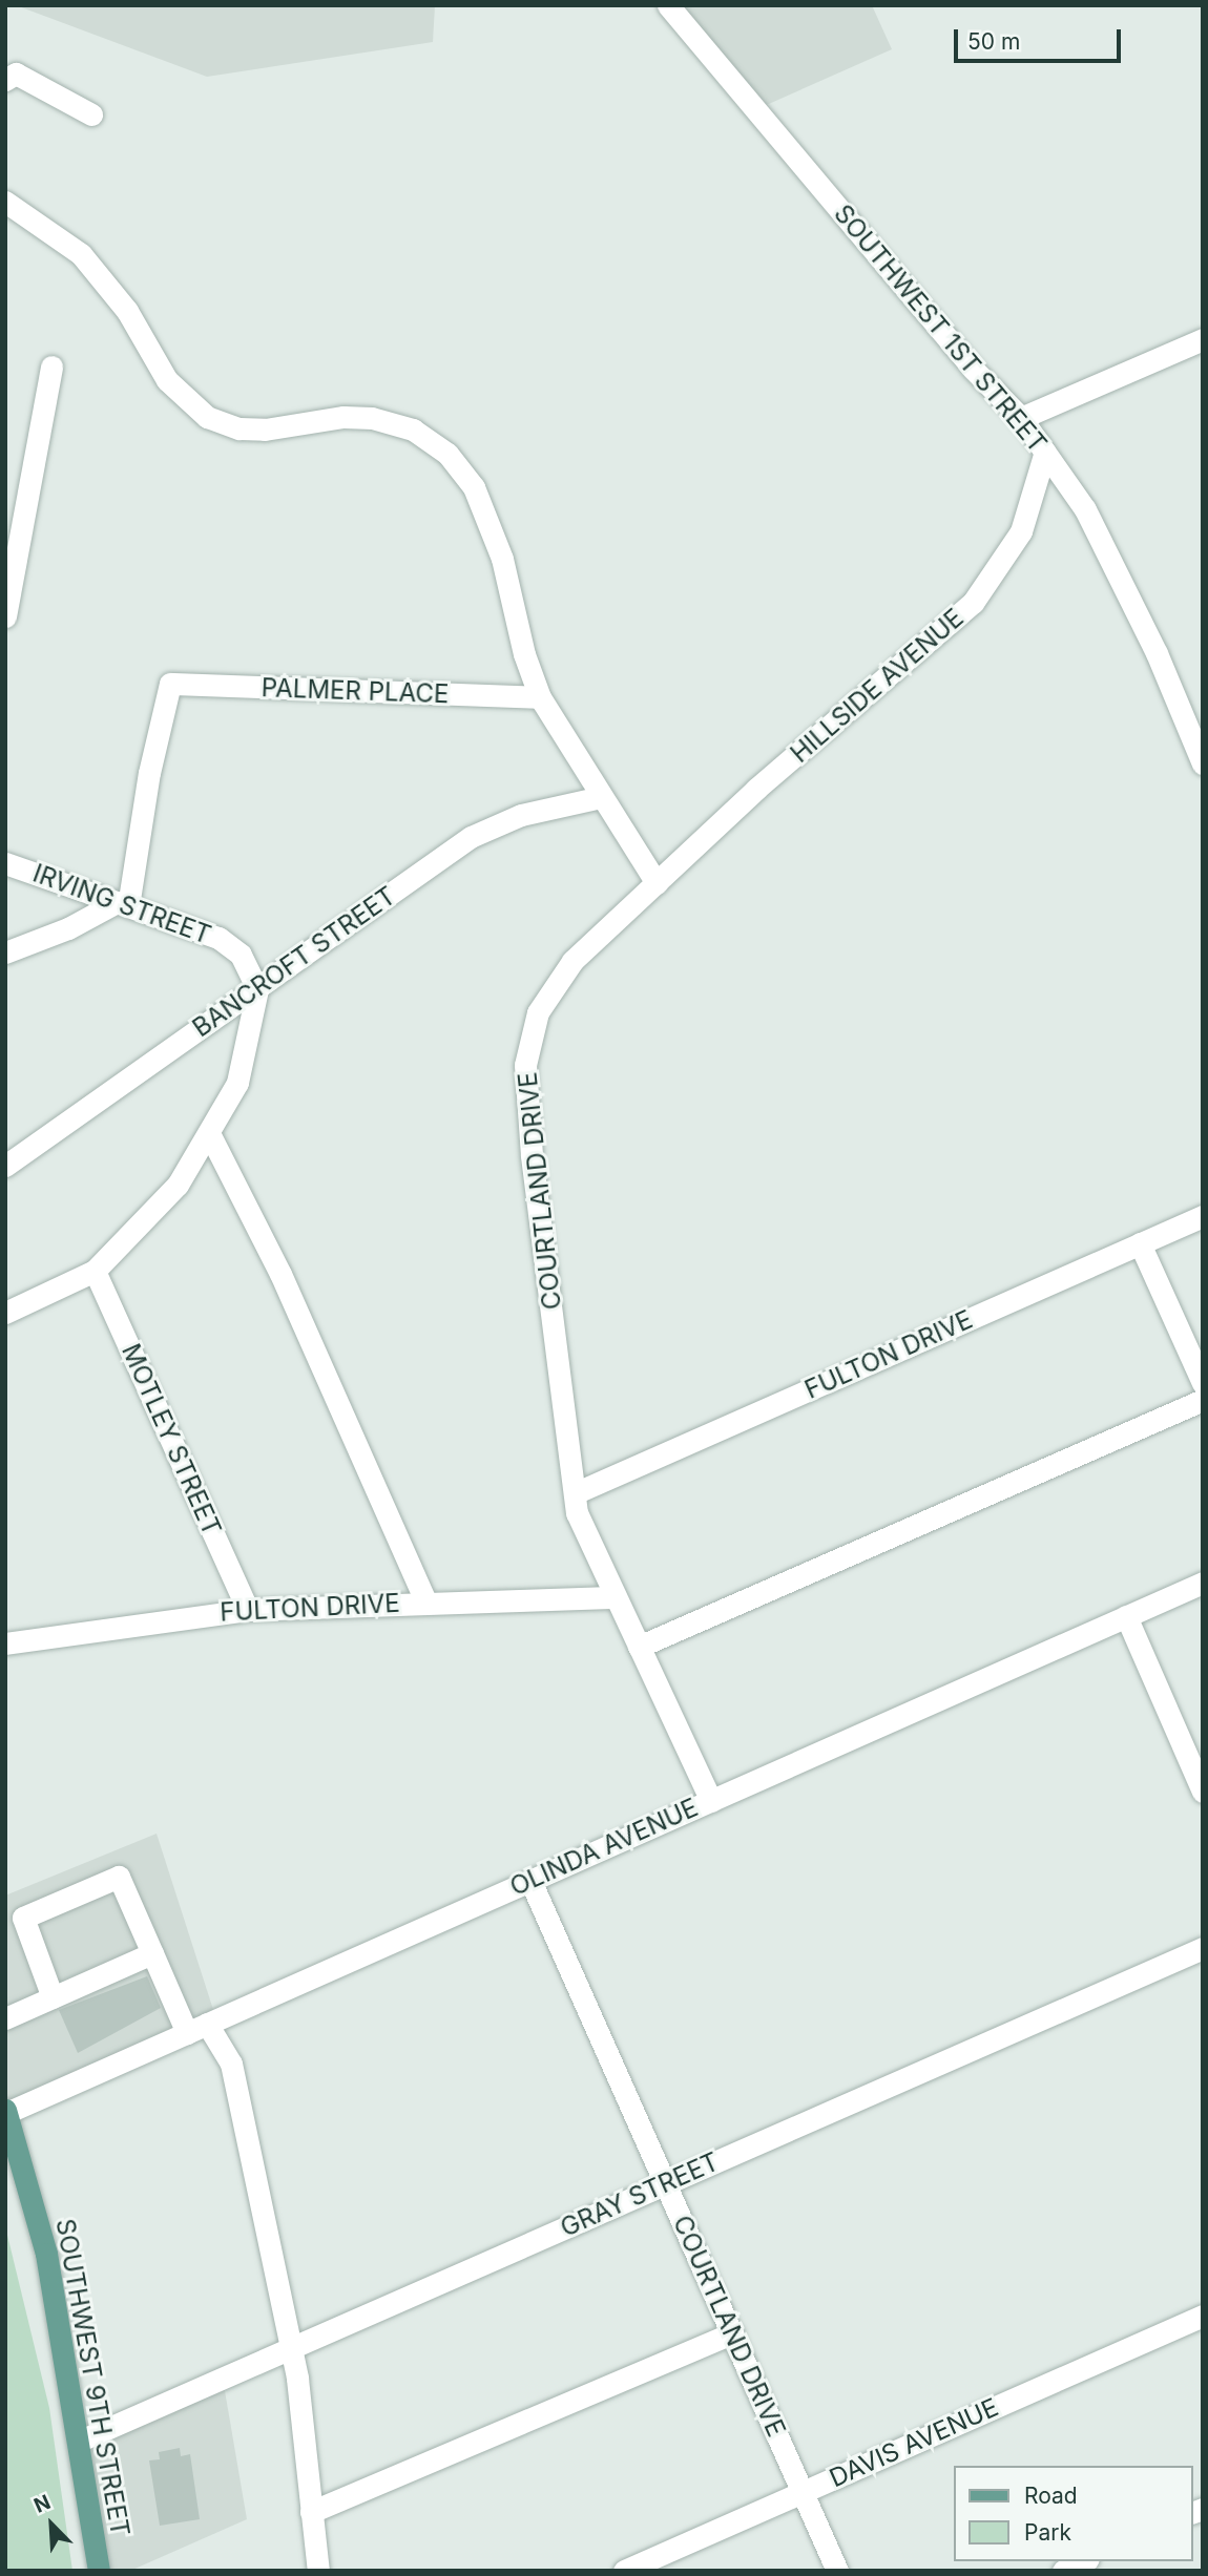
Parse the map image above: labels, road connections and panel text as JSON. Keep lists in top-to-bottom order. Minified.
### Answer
{"streets":{"main road":["SOUTHWEST 9TH STREET"],"street":["SOUTHWEST 1ST STREET","HILLSIDE AVENUE","PALMER PLACE","IRVING STREET","BANCROFT STREET","COURTLAND DRIVE","FULTON DRIVE","MOTLEY STREET","OLINDA AVENUE","GRAY STREET","DAVIS AVENUE"]},"crossings":[["SOUTHWEST 1ST STREET","HILLSIDE AVENUE"],["HILLSIDE AVENUE","COURTLAND DRIVE"],["PALMER PLACE","IRVING STREET"],["IRVING STREET","BANCROFT STREET"],["COURTLAND DRIVE","FULTON DRIVE"],["COURTLAND DRIVE","OLINDA AVENUE"],["COURTLAND DRIVE","GRAY STREET"],["COURTLAND DRIVE","DAVIS AVENUE"],["FULTON DRIVE","MOTLEY STREET"],["OLINDA AVENUE","SOUTHWEST 9TH STREET"],["GRAY STREET","SOUTHWEST 9TH STREET"]],"legend":["Road","Park"],"scale_bar":"50 m","north":"top left"}
